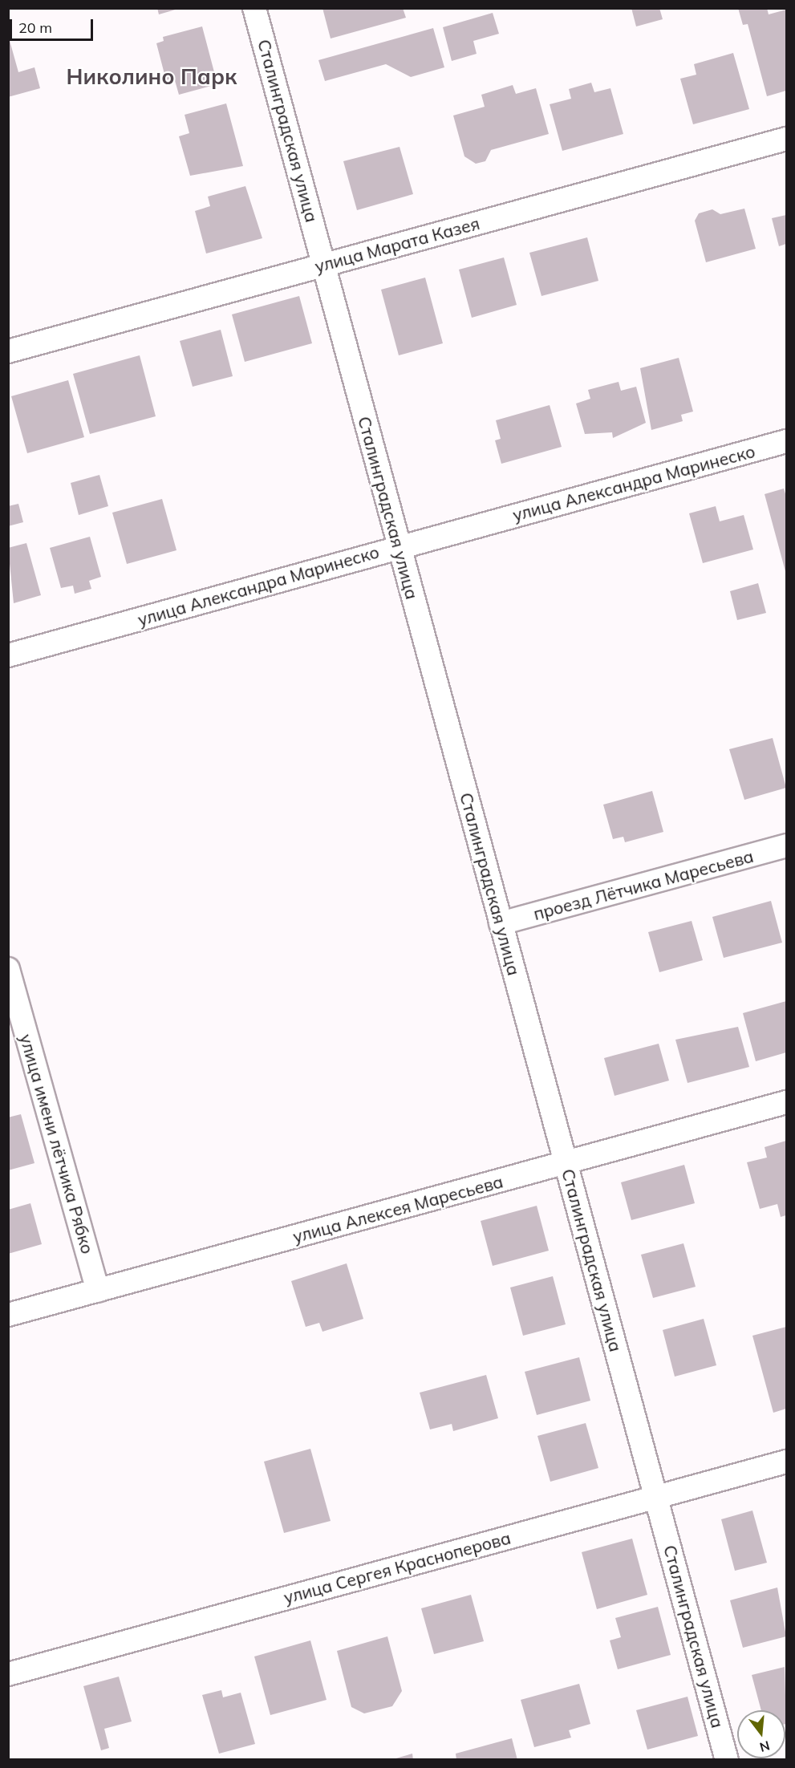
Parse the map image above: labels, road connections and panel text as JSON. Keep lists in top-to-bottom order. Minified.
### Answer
{"streets":{"street":["Сталинградская улица","улица Марата Казея","улица Александра Маринеско","проезд Лётчика Маресьева","улица имени лётчика Рябко","улица Алексея Маресьева","улица Сергея Красноперова"]},"crossings":[["Сталинградская улица","улица Марата Казея"],["Сталинградская улица","улица Александра Маринеско"],["Сталинградская улица","проезд Лётчика Маресьева"],["Сталинградская улица","улица Алексея Маресьева"],["Сталинградская улица","улица Сергея Красноперова"],["улица имени лётчика Рябко","улица Алексея Маресьева"]],"districts":["Николино Парк"],"scale_bar":"20 m","north":"bottom"}
